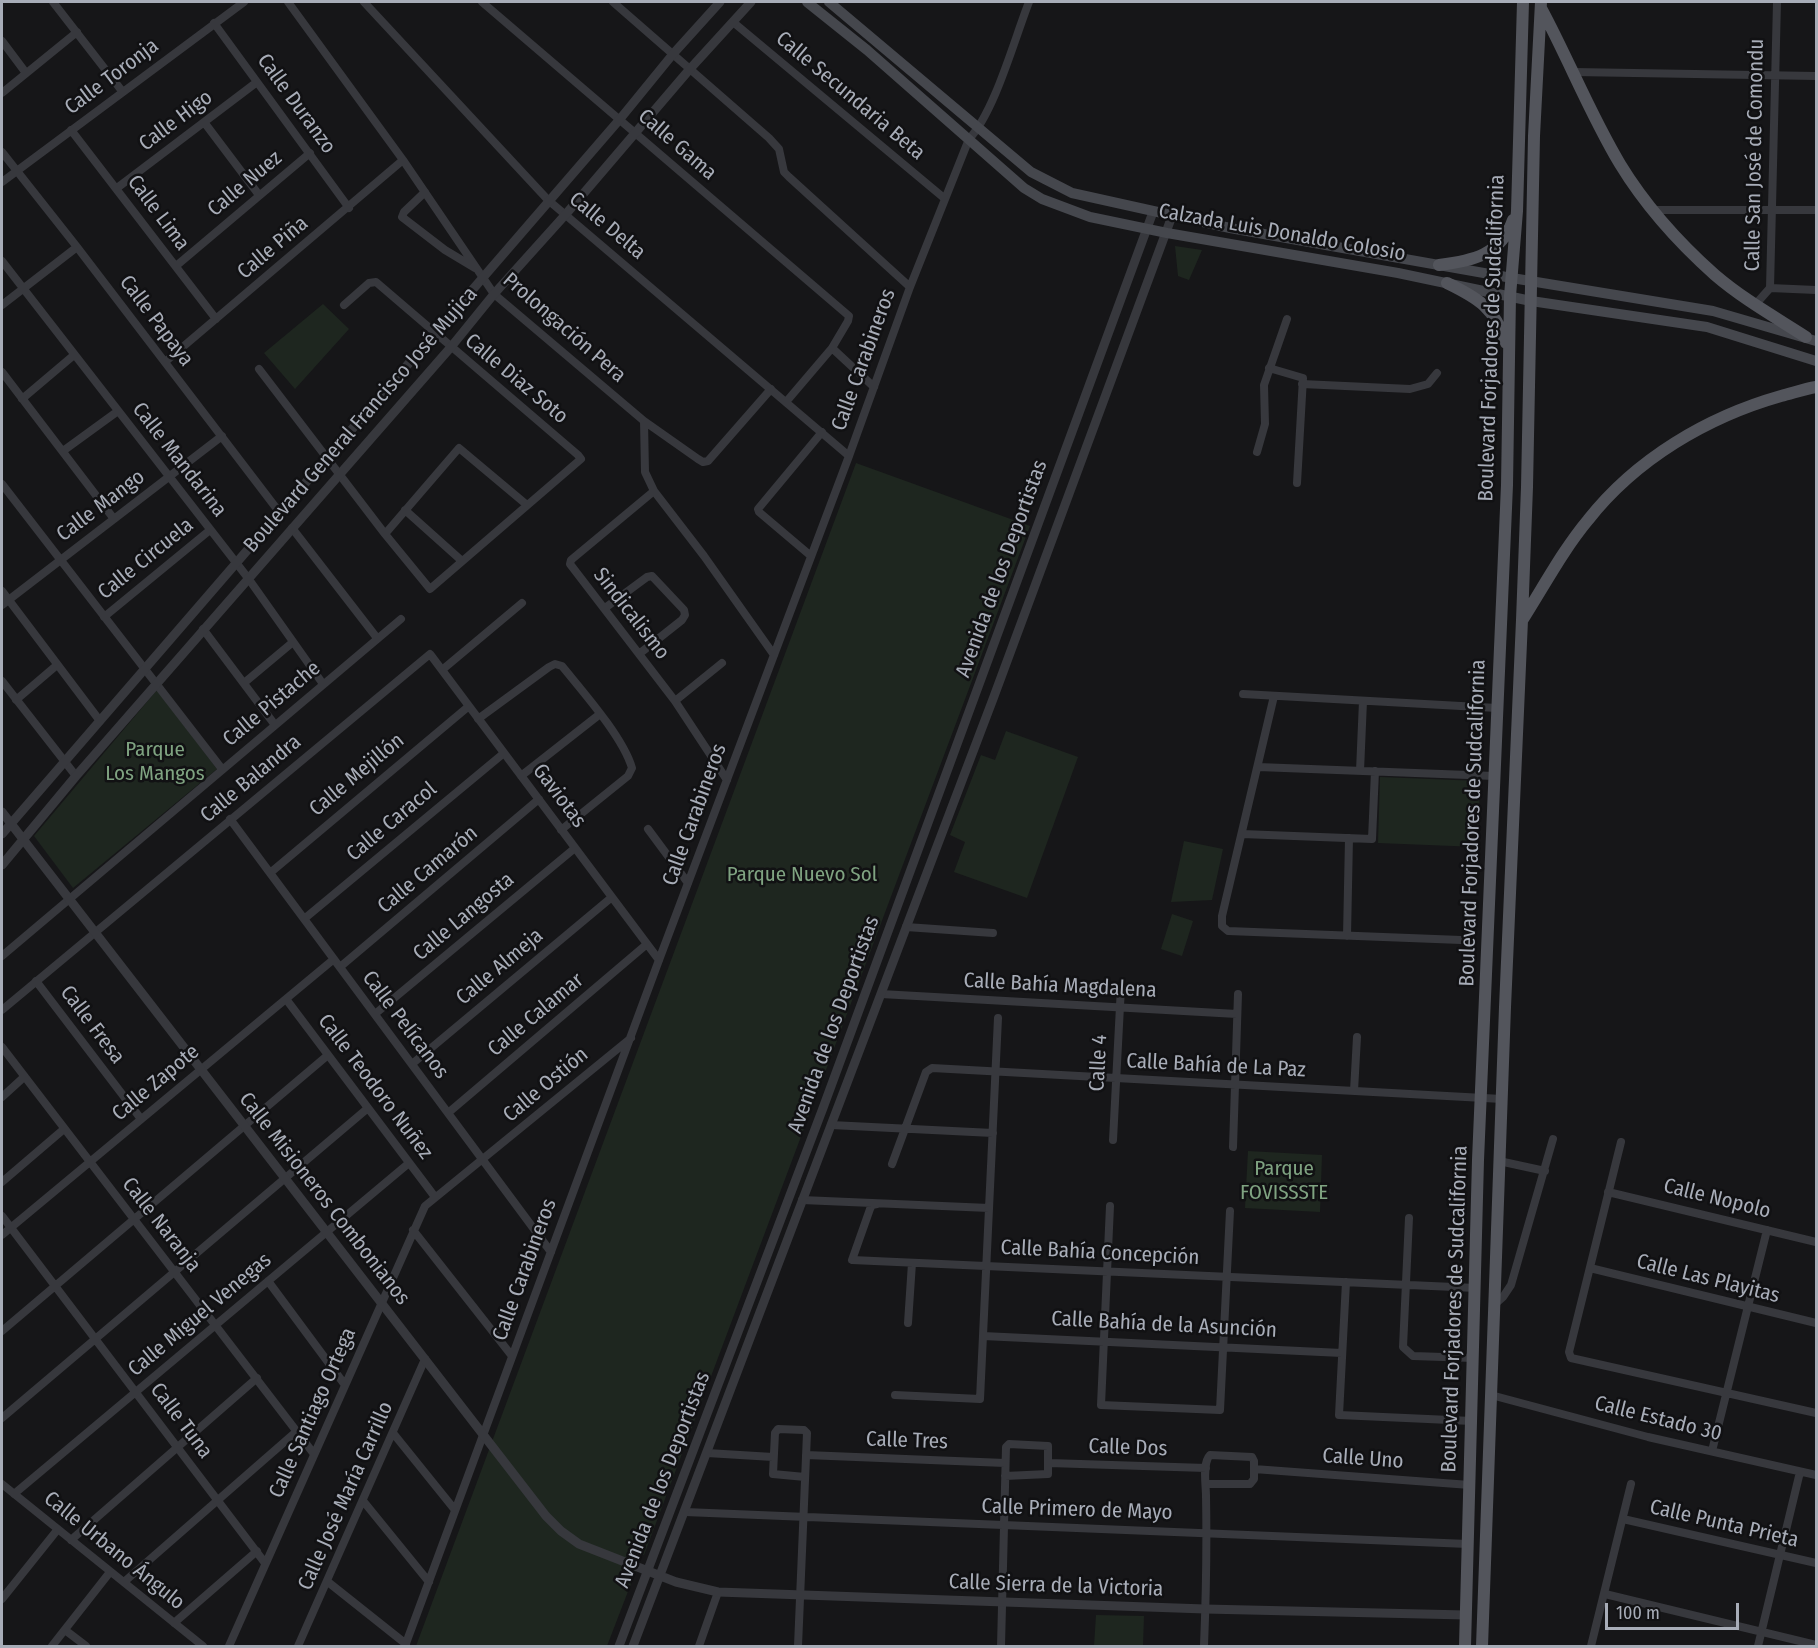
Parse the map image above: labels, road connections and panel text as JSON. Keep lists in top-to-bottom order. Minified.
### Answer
{"streets":{"main road":["Calzada Luis Donaldo Colosio","Boulevard Forjadores de Sudcalifornia"],"street":["Calle Toronja","Calle Secundaria Beta","Calle Duranzo","Calle Higo","Calle Gama","Calle San José de Comondu","Calle Nuez","Calle Lima","Calle Delta","Calle Piña","Calle Papaya","Prolongación Pera","Calle Carabineros","Calle Diaz Soto","Boulevard General Francisco José Mujica","Calle Mandarina","Calle Mango","Calle Circuela","Avenida de los Deportistas","Sindicalismo","Calle Pistache","Calle Mejillón","Calle Balandra","Gaviotas","Calle Caracol","Calle Camarón","Calle Langosta","Calle Almeja","Calle Bahía Magdalena","Calle Calamar","Calle Fresa","Calle Pelícanos","Calle 4","Calle Bahía de La Paz","Calle Zapote","Calle Ostión","Calle Teodoro Nuñez","Calle Misioneros Combonianos","Calle Nopolo","Calle Naranja","Calle Bahía Concepción","Calle Las Playitas","Calle Miguel Venegas","Calle Bahía de la Asunción","Calle Santiago Ortega","Calle Estado 30","Calle Tuna","Calle Tres","Calle Dos","Calle Uno","Calle José María Carrillo","Calle Primero de Mayo","Calle Punta Prieta","Calle Urbano Ángulo","Calle Sierra de la Victoria"]},"crossings":[["Calle Toronja","Calle Duranzo"],["Calle Toronja","Calle Lima"],["Calle Toronja","Calle Papaya"],["Calle Secundaria Beta","Calle Carabineros"],["Calle Secundaria Beta","Boulevard General Francisco José Mujica"],["Calle Duranzo","Calle Higo"],["Calle Duranzo","Calle Nuez"],["Calle Duranzo","Calle Piña"],["Calle Higo","Calle Lima"],["Calle Gama","Boulevard General Francisco José Mujica"],["Calle Nuez","Calle Lima"],["Calle Lima","Calle Piña"],["Calle Delta","Prolongación Pera"],["Calle Delta","Calle Carabineros"],["Calle Delta","Boulevard General Francisco José Mujica"],["Calzada Luis Donaldo Colosio","Boulevard Forjadores de Sudcalifornia"],["Calzada Luis Donaldo Colosio","Calle Carabineros"],["Calzada Luis Donaldo Colosio","Avenida de los Deportistas"],["Calle Piña","Calle Papaya"],["Calle Piña","Prolongación Pera"],["Calle Papaya","Boulevard General Francisco José Mujica"],["Calle Papaya","Calle Mango"],["Prolongación Pera","Boulevard General Francisco José Mujica"],["Boulevard Forjadores de Sudcalifornia","Calle Bahía de La Paz"],["Boulevard Forjadores de Sudcalifornia","Calle Bahía Concepción"],["Boulevard Forjadores de Sudcalifornia","Calle Estado 30"],["Boulevard Forjadores de Sudcalifornia","Calle Uno"],["Boulevard Forjadores de Sudcalifornia","Calle Primero de Mayo"],["Boulevard Forjadores de Sudcalifornia","Calle Sierra de la Victoria"],["Calle Carabineros","Sindicalismo"],["Calle Carabineros","Gaviotas"],["Calle Carabineros","Calle Pelícanos"],["Calle Carabineros","Calle Ostión"],["Calle Carabineros","Calle Misioneros Combonianos"],["Calle Diaz Soto","Boulevard General Francisco José Mujica"],["Boulevard General Francisco José Mujica","Calle Mandarina"],["Boulevard General Francisco José Mujica","Calle Misioneros Combonianos"],["Calle Mandarina","Calle Mango"],["Calle Mandarina","Calle Circuela"],["Calle Mandarina","Calle Pistache"],["Avenida de los Deportistas","Calle Bahía Magdalena"],["Avenida de los Deportistas","Calle Misioneros Combonianos"],["Avenida de los Deportistas","Calle Primero de Mayo"],["Avenida de los Deportistas","Calle Sierra de la Victoria"],["Calle Pistache","Calle Misioneros Combonianos"],["Calle Mejillón","Gaviotas"],["Calle Mejillón","Calle Pelícanos"],["Calle Balandra","Gaviotas"],["Calle Balandra","Calle Fresa"],["Calle Balandra","Calle Pelícanos"],["Calle Balandra","Calle Misioneros Combonianos"],["Gaviotas","Calle Caracol"],["Gaviotas","Calle Camarón"],["Gaviotas","Calle Langosta"],["Gaviotas","Calle Almeja"],["Gaviotas","Calle Calamar"],["Calle Caracol","Calle Pelícanos"],["Calle Camarón","Calle Pelícanos"],["Calle Langosta","Calle Pelícanos"],["Calle Almeja","Calle Pelícanos"],["Calle Bahía Magdalena","Calle 4"],["Calle Calamar","Calle Pelícanos"],["Calle Fresa","Calle Zapote"],["Calle Pelícanos","Calle Zapote"],["Calle Pelícanos","Calle Ostión"],["Calle 4","Calle Bahía de La Paz"],["Calle Zapote","Calle Teodoro Nuñez"],["Calle Zapote","Calle Misioneros Combonianos"],["Calle Zapote","Calle Naranja"],["Calle Zapote","Calle Tuna"],["Calle Ostión","Calle Teodoro Nuñez"],["Calle Ostión","Calle Santiago Ortega"],["Calle Teodoro Nuñez","Calle Miguel Venegas"],["Calle Teodoro Nuñez","Calle Santiago Ortega"],["Calle Misioneros Combonianos","Calle Miguel Venegas"],["Calle Misioneros Combonianos","Calle Santiago Ortega"],["Calle Misioneros Combonianos","Calle José María Carrillo"],["Calle Misioneros Combonianos","Calle Sierra de la Victoria"],["Calle Naranja","Calle Miguel Venegas"],["Calle Naranja","Calle Santiago Ortega"],["Calle Miguel Venegas","Calle Tuna"],["Calle Miguel Venegas","Calle Urbano Ángulo"],["Calle Santiago Ortega","Calle Tuna"]],"parks":["Parque Los Mangos","Parque Nuevo Sol","Parque FOVISSSTE"],"scale_bar":"100 m"}
